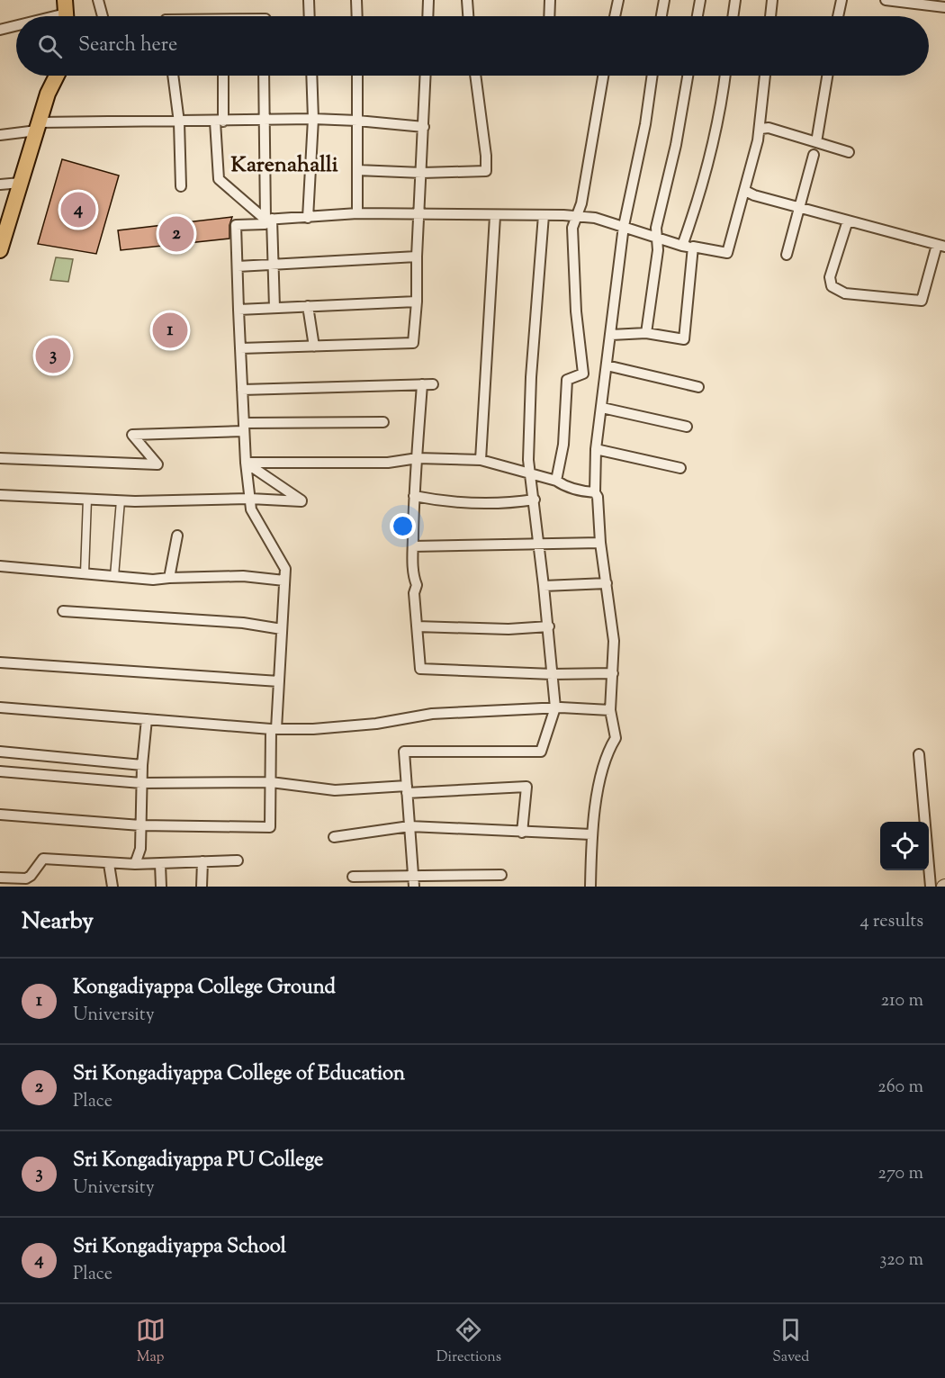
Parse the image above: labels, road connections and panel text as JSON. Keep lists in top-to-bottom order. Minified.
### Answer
{"districts":["Karenahalli"],"page":{"search":"Search here","pins":["4","2","1","3"],"heading":["Nearby","4 results"],"list":[{"mark":"1","name":"Kongadiyappa College Ground","note":"University","value":"210 m"},{"mark":"2","name":"Sri Kongadiyappa College of Education","note":"Place","value":"260 m"},{"mark":"3","name":"Sri Kongadiyappa PU College","note":"University","value":"270 m"},{"mark":"4","name":"Sri Kongadiyappa School","note":"Place","value":"320 m"}],"nav":["Map","Directions","Saved"]}}
